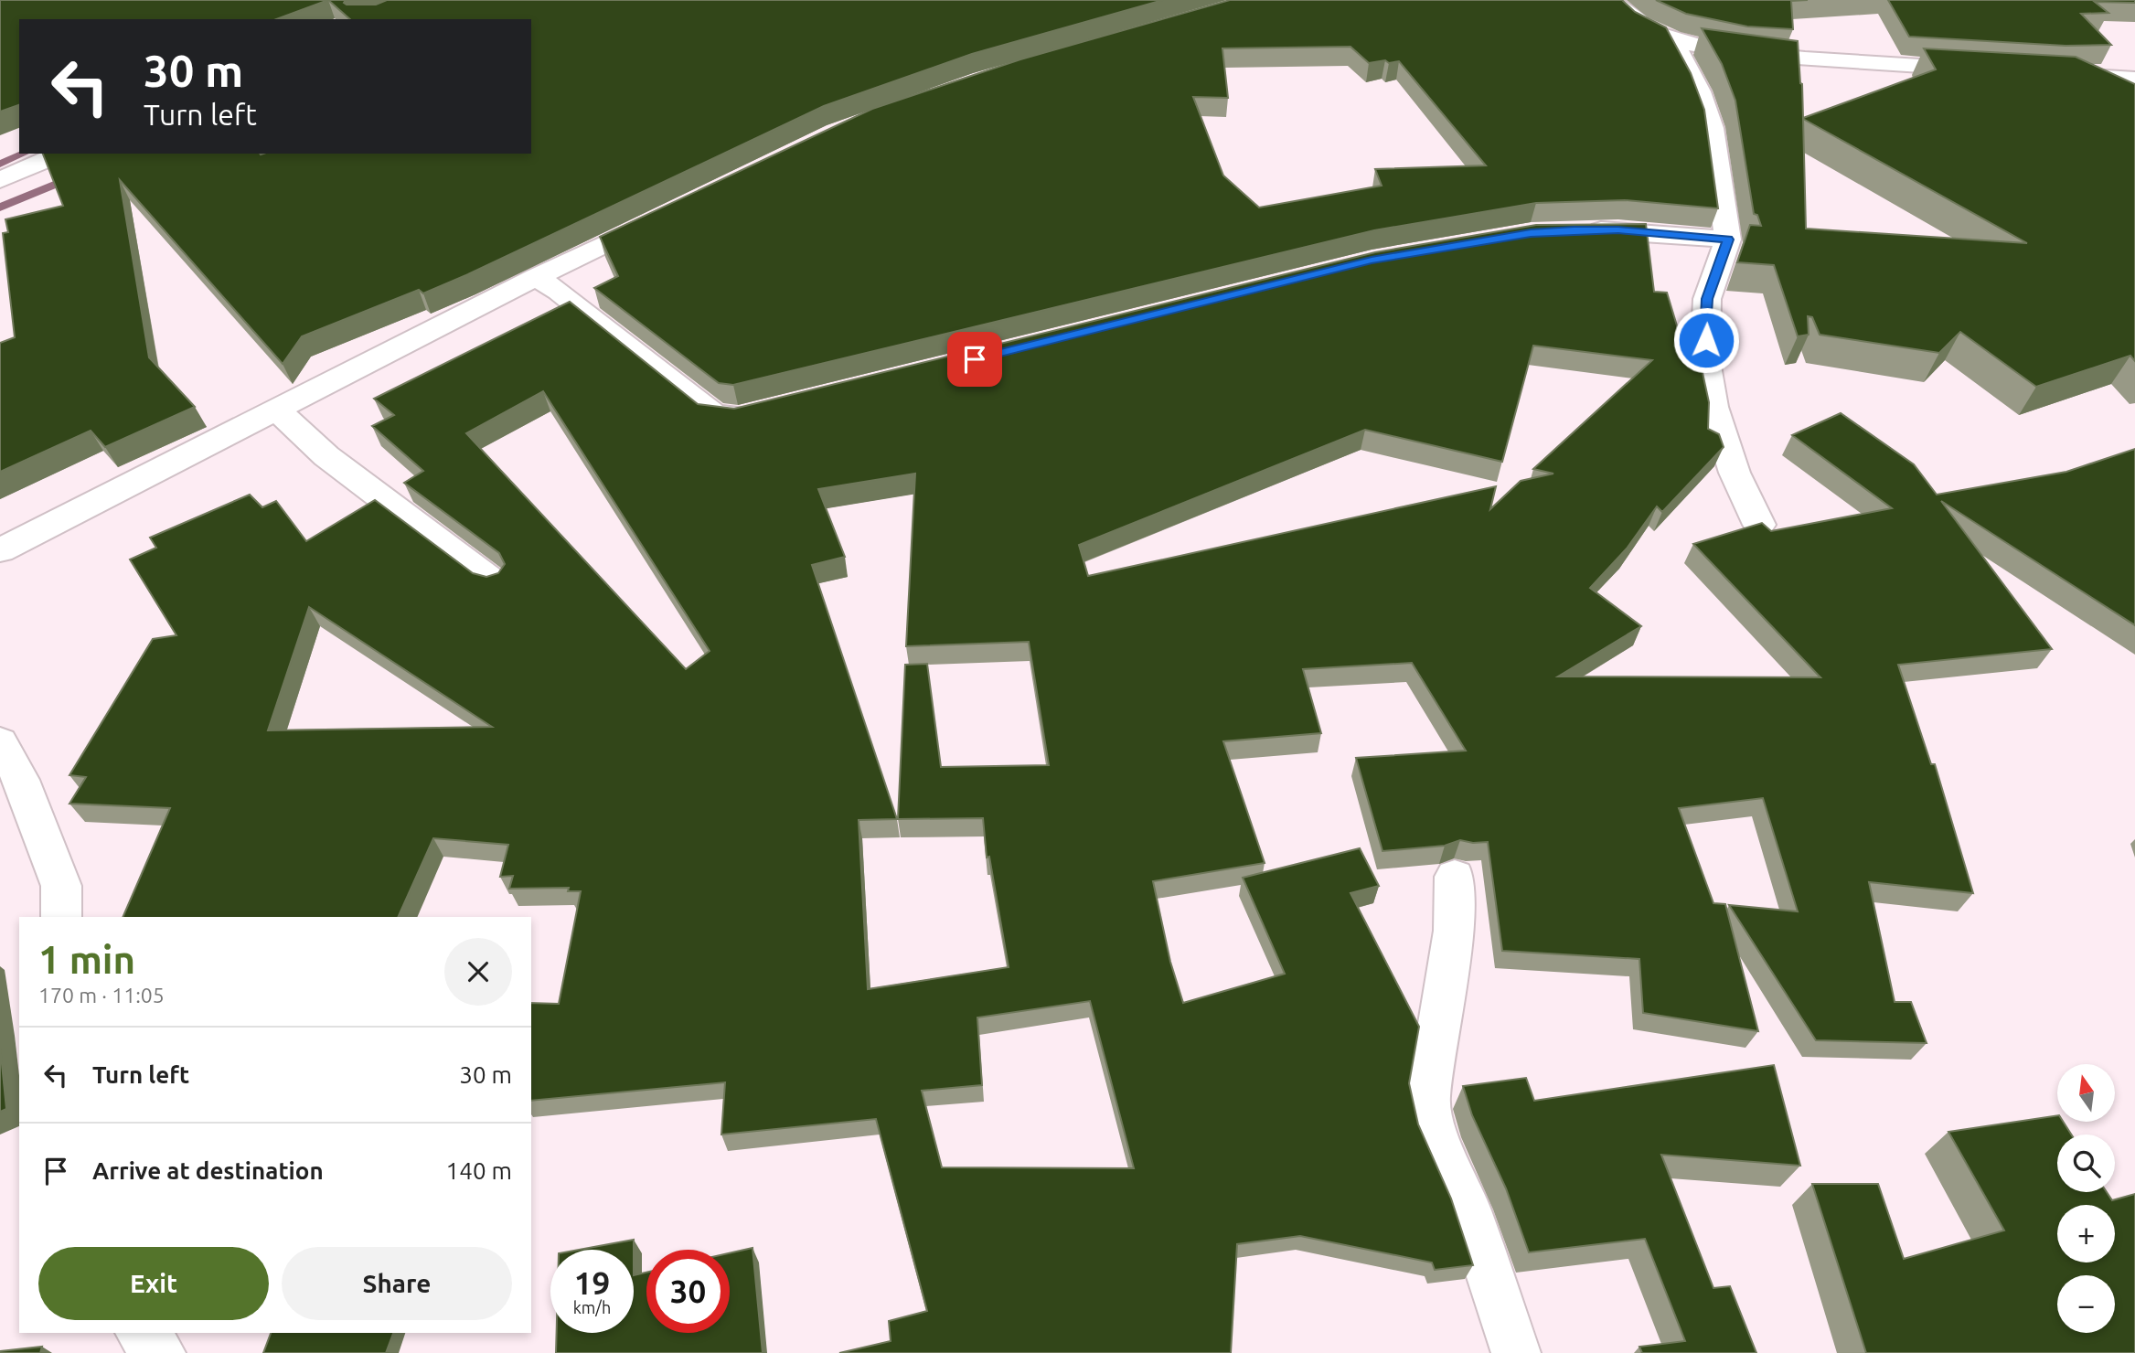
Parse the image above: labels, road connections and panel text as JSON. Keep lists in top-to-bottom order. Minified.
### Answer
{"north":"top","page":{"turn":["30 m","Turn left"],"heading":["1 min","170 m · 11:05"],"list":[{"name":"Turn left","value":"30 m"},{"name":"Arrive at destination","value":"140 m"}],"map_buttons":["+","−"],"buttons":["Exit","Share"],"speed":"19 km/h","limit":"30"}}
